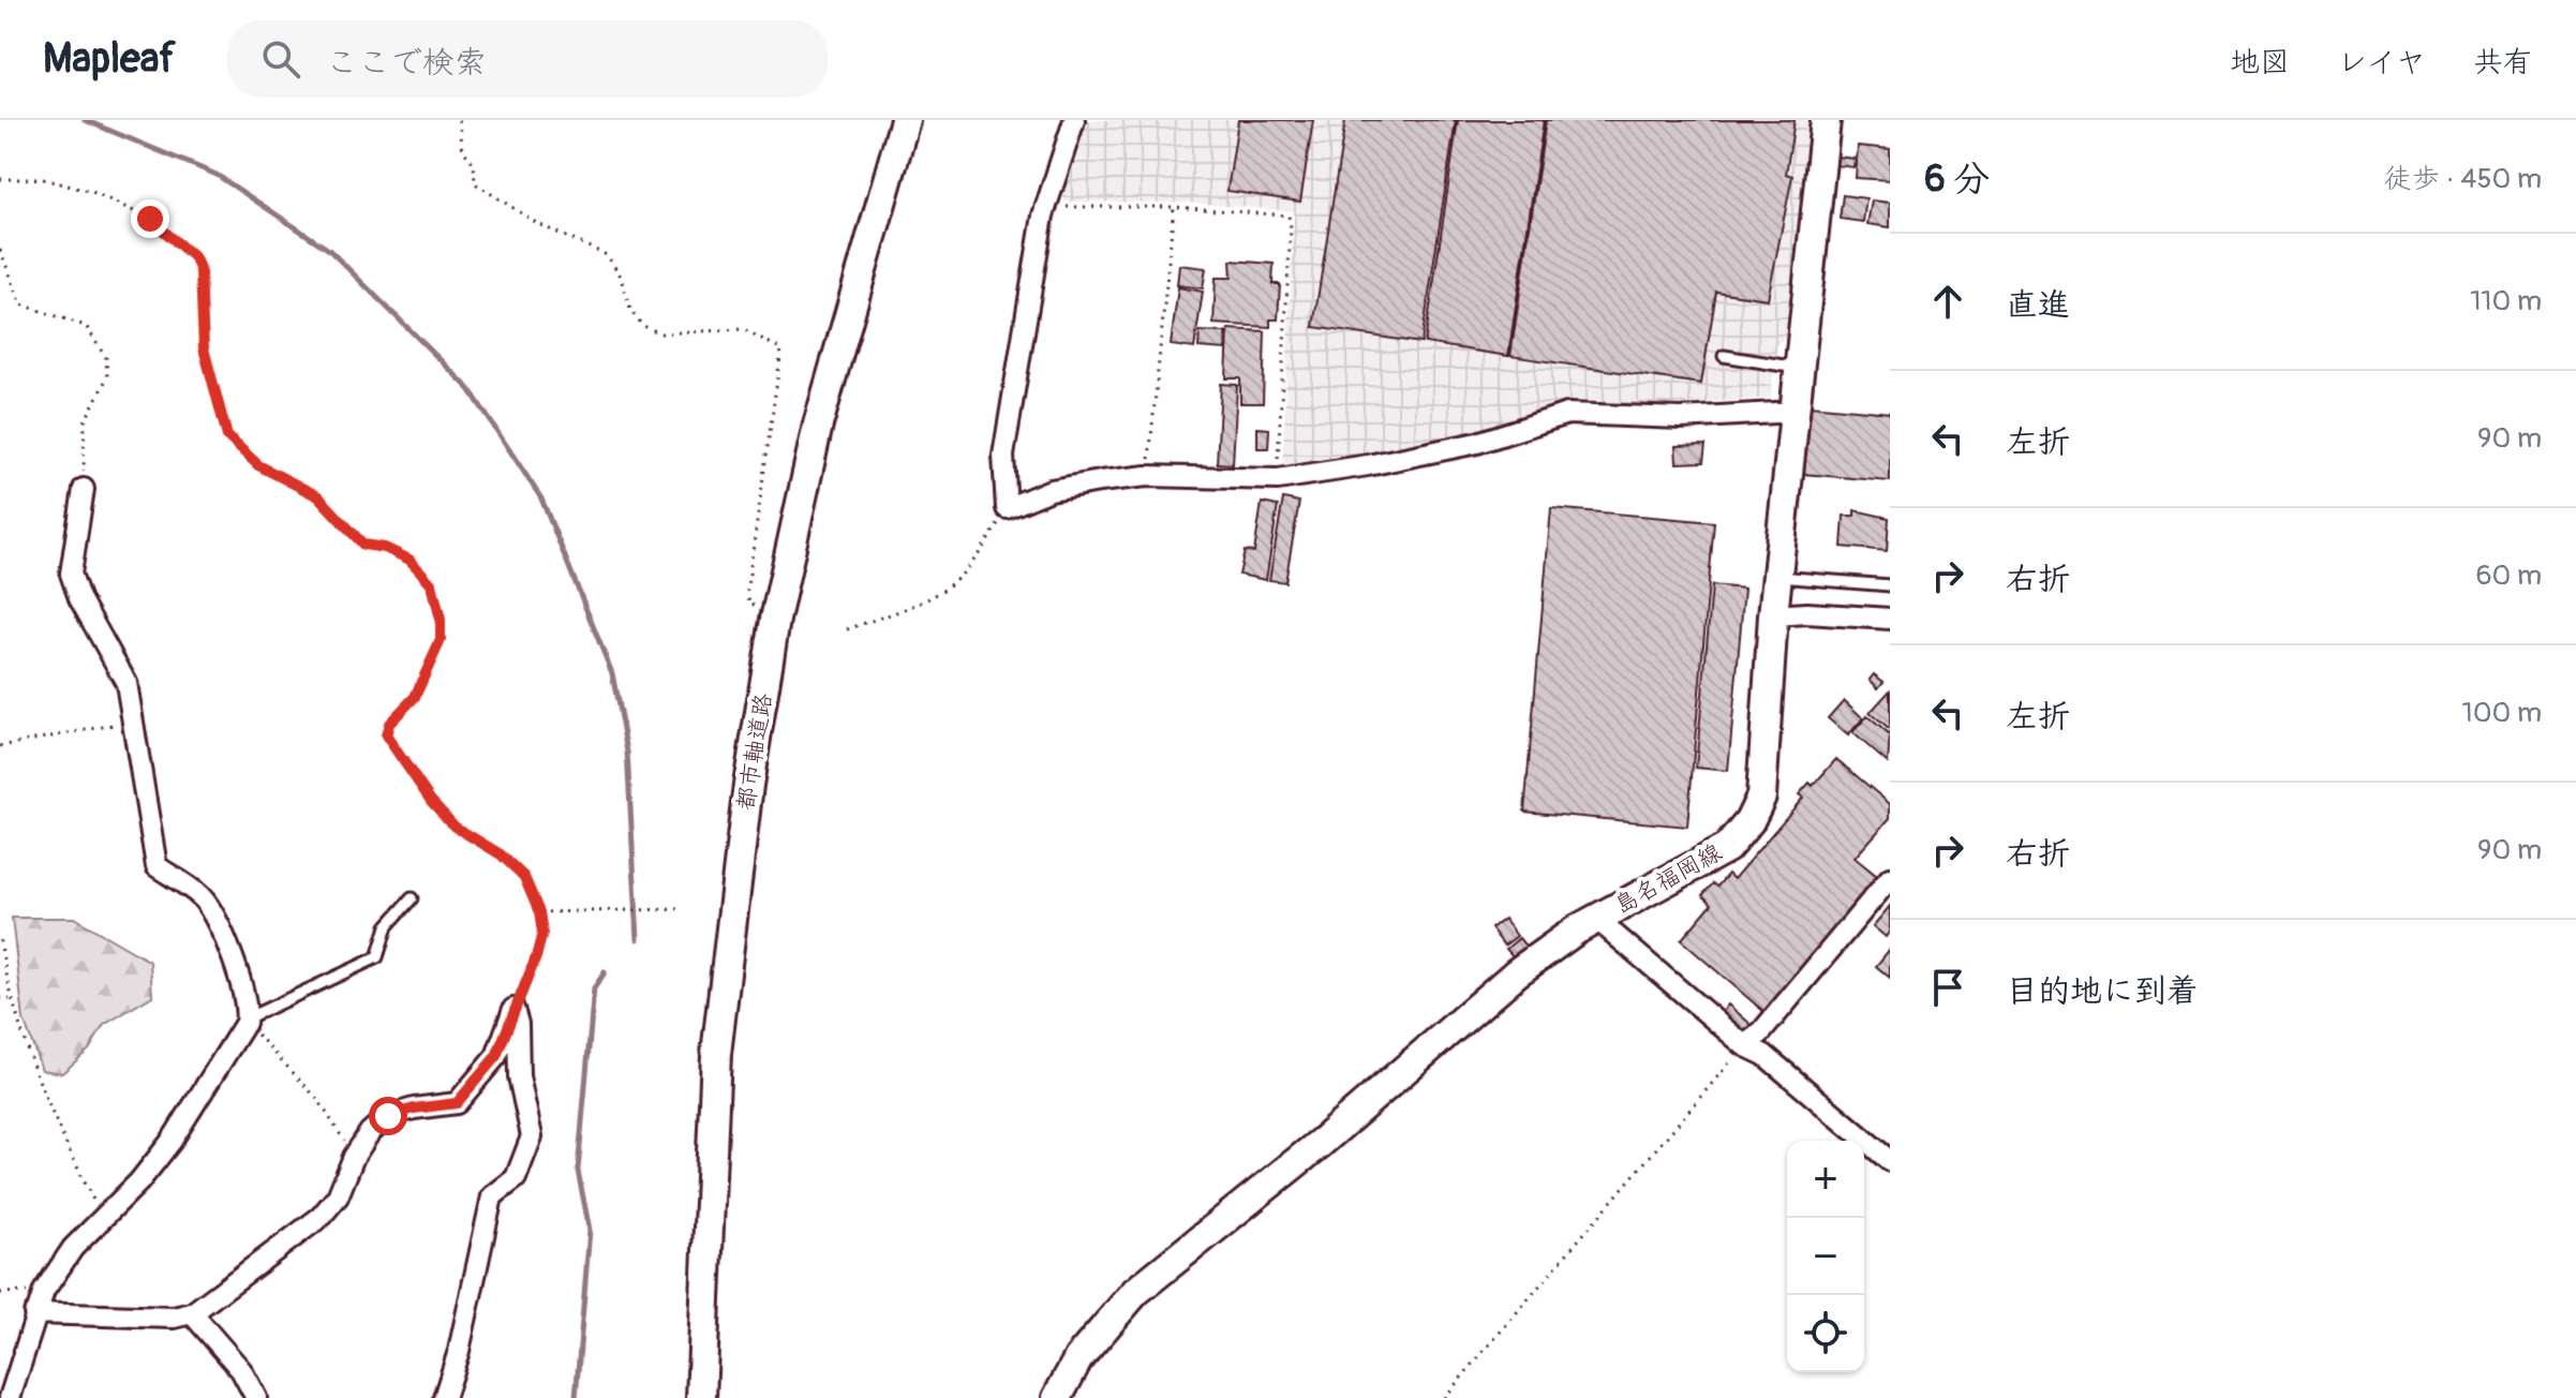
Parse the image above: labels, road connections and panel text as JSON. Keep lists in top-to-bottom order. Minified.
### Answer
{"streets":{"main road":["都市軸道路","島名福岡線"]},"page":{"header":"Mapleaf","search":"ここで検索","nav":["地図","レイヤ","共有"],"heading":["6 分","徒歩 · 450 m"],"list":[["直進","110 m"],["左折","90 m"],["右折","60 m"],["左折","100 m"],["右折","90 m"],"目的地に到着"],"map_buttons":["+","−"]}}
